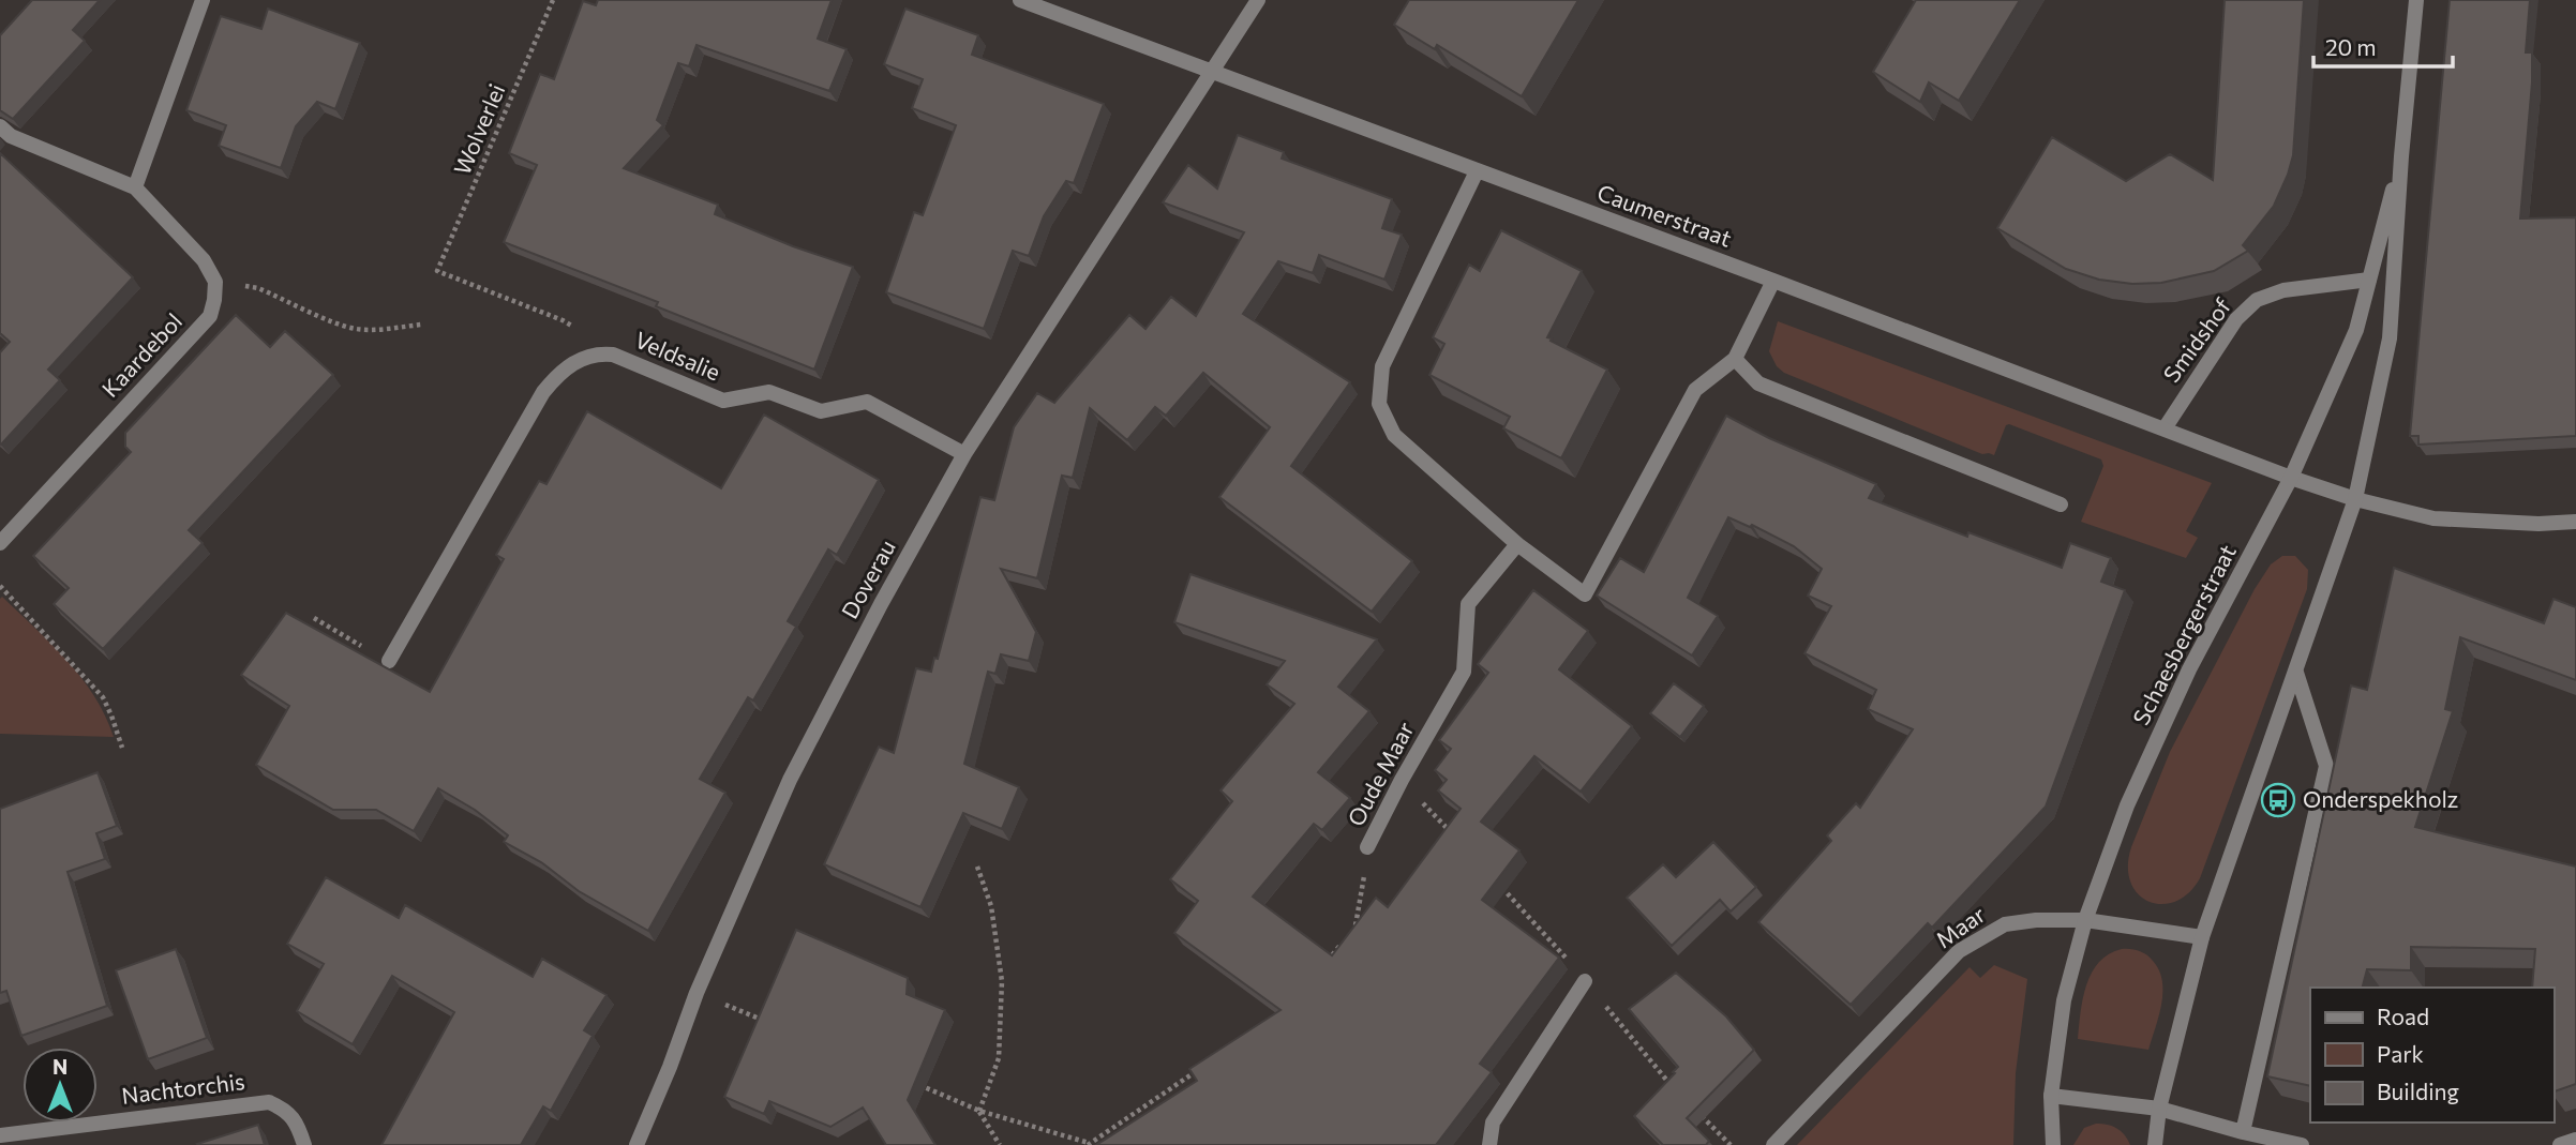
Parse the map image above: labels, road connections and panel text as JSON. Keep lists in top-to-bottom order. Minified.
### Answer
{"streets":{"street":["Caumerstraat","Smidshof","Kaardebol","Veldsalie","Doverau","Schaesbergerstraat","Oude Maar","Maar","Nachtorchis"],"path":["Wolverlei"]},"crossings":[["Wolverlei","Veldsalie"],["Caumerstraat","Smidshof"],["Caumerstraat","Doverau"],["Caumerstraat","Schaesbergerstraat"],["Smidshof","Schaesbergerstraat"],["Veldsalie","Doverau"],["Schaesbergerstraat","Maar"]],"places":{"bus stop":["Onderspekholz"]},"legend":["Road","Park","Building"],"scale_bar":"20 m","north":"top"}
